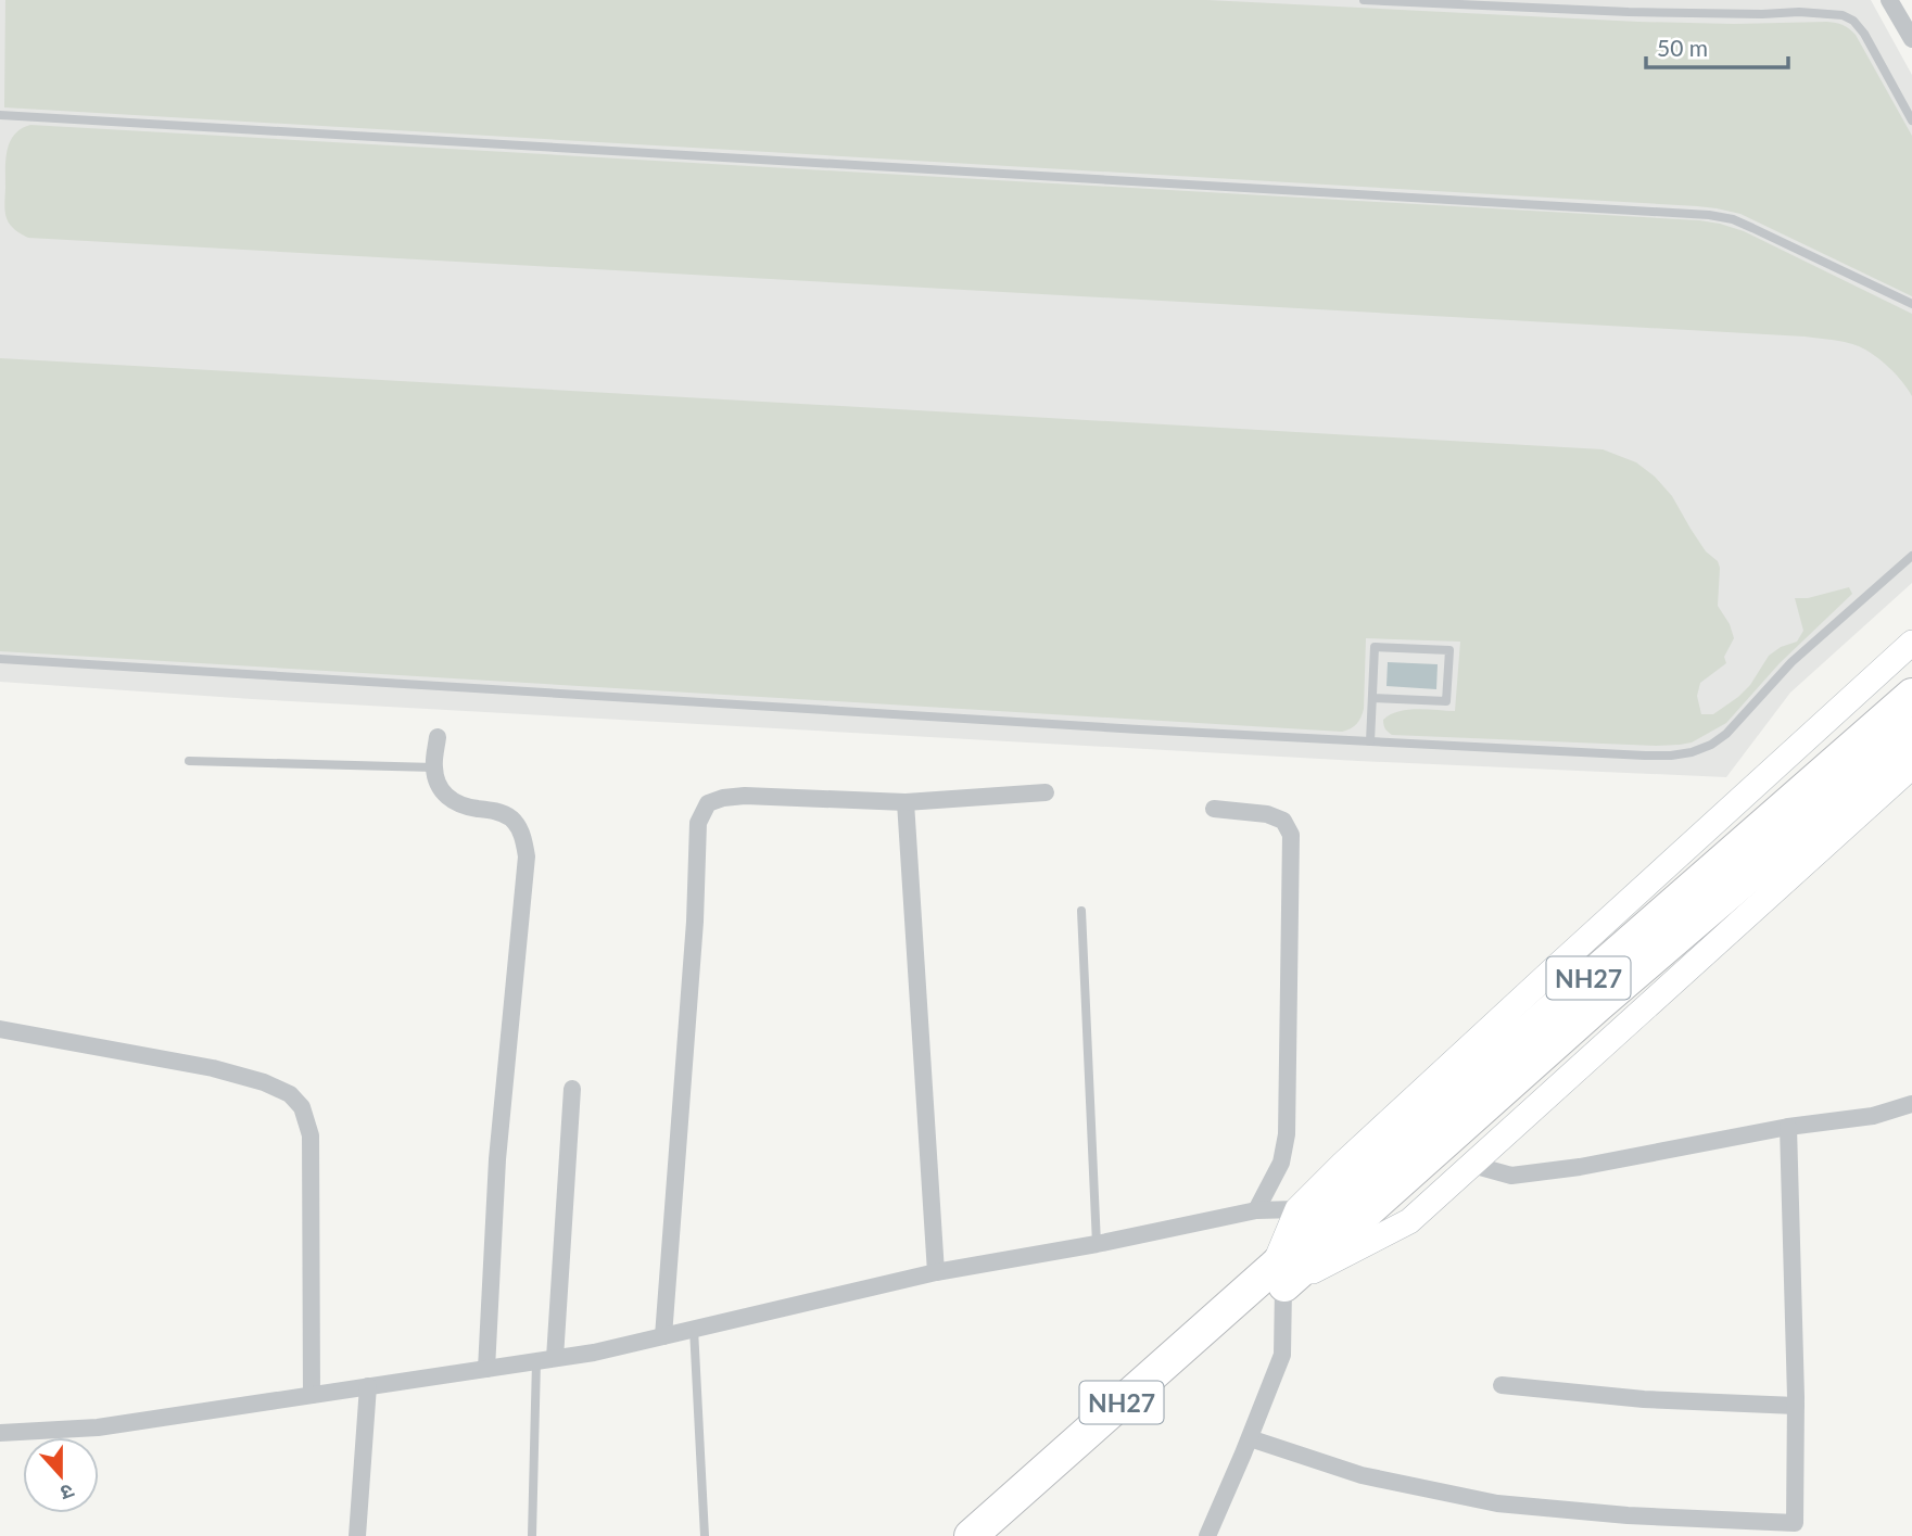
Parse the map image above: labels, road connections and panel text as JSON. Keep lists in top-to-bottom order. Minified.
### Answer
{"streets":{"highway":["NH27"]},"scale_bar":"50 m","north":"bottom"}
